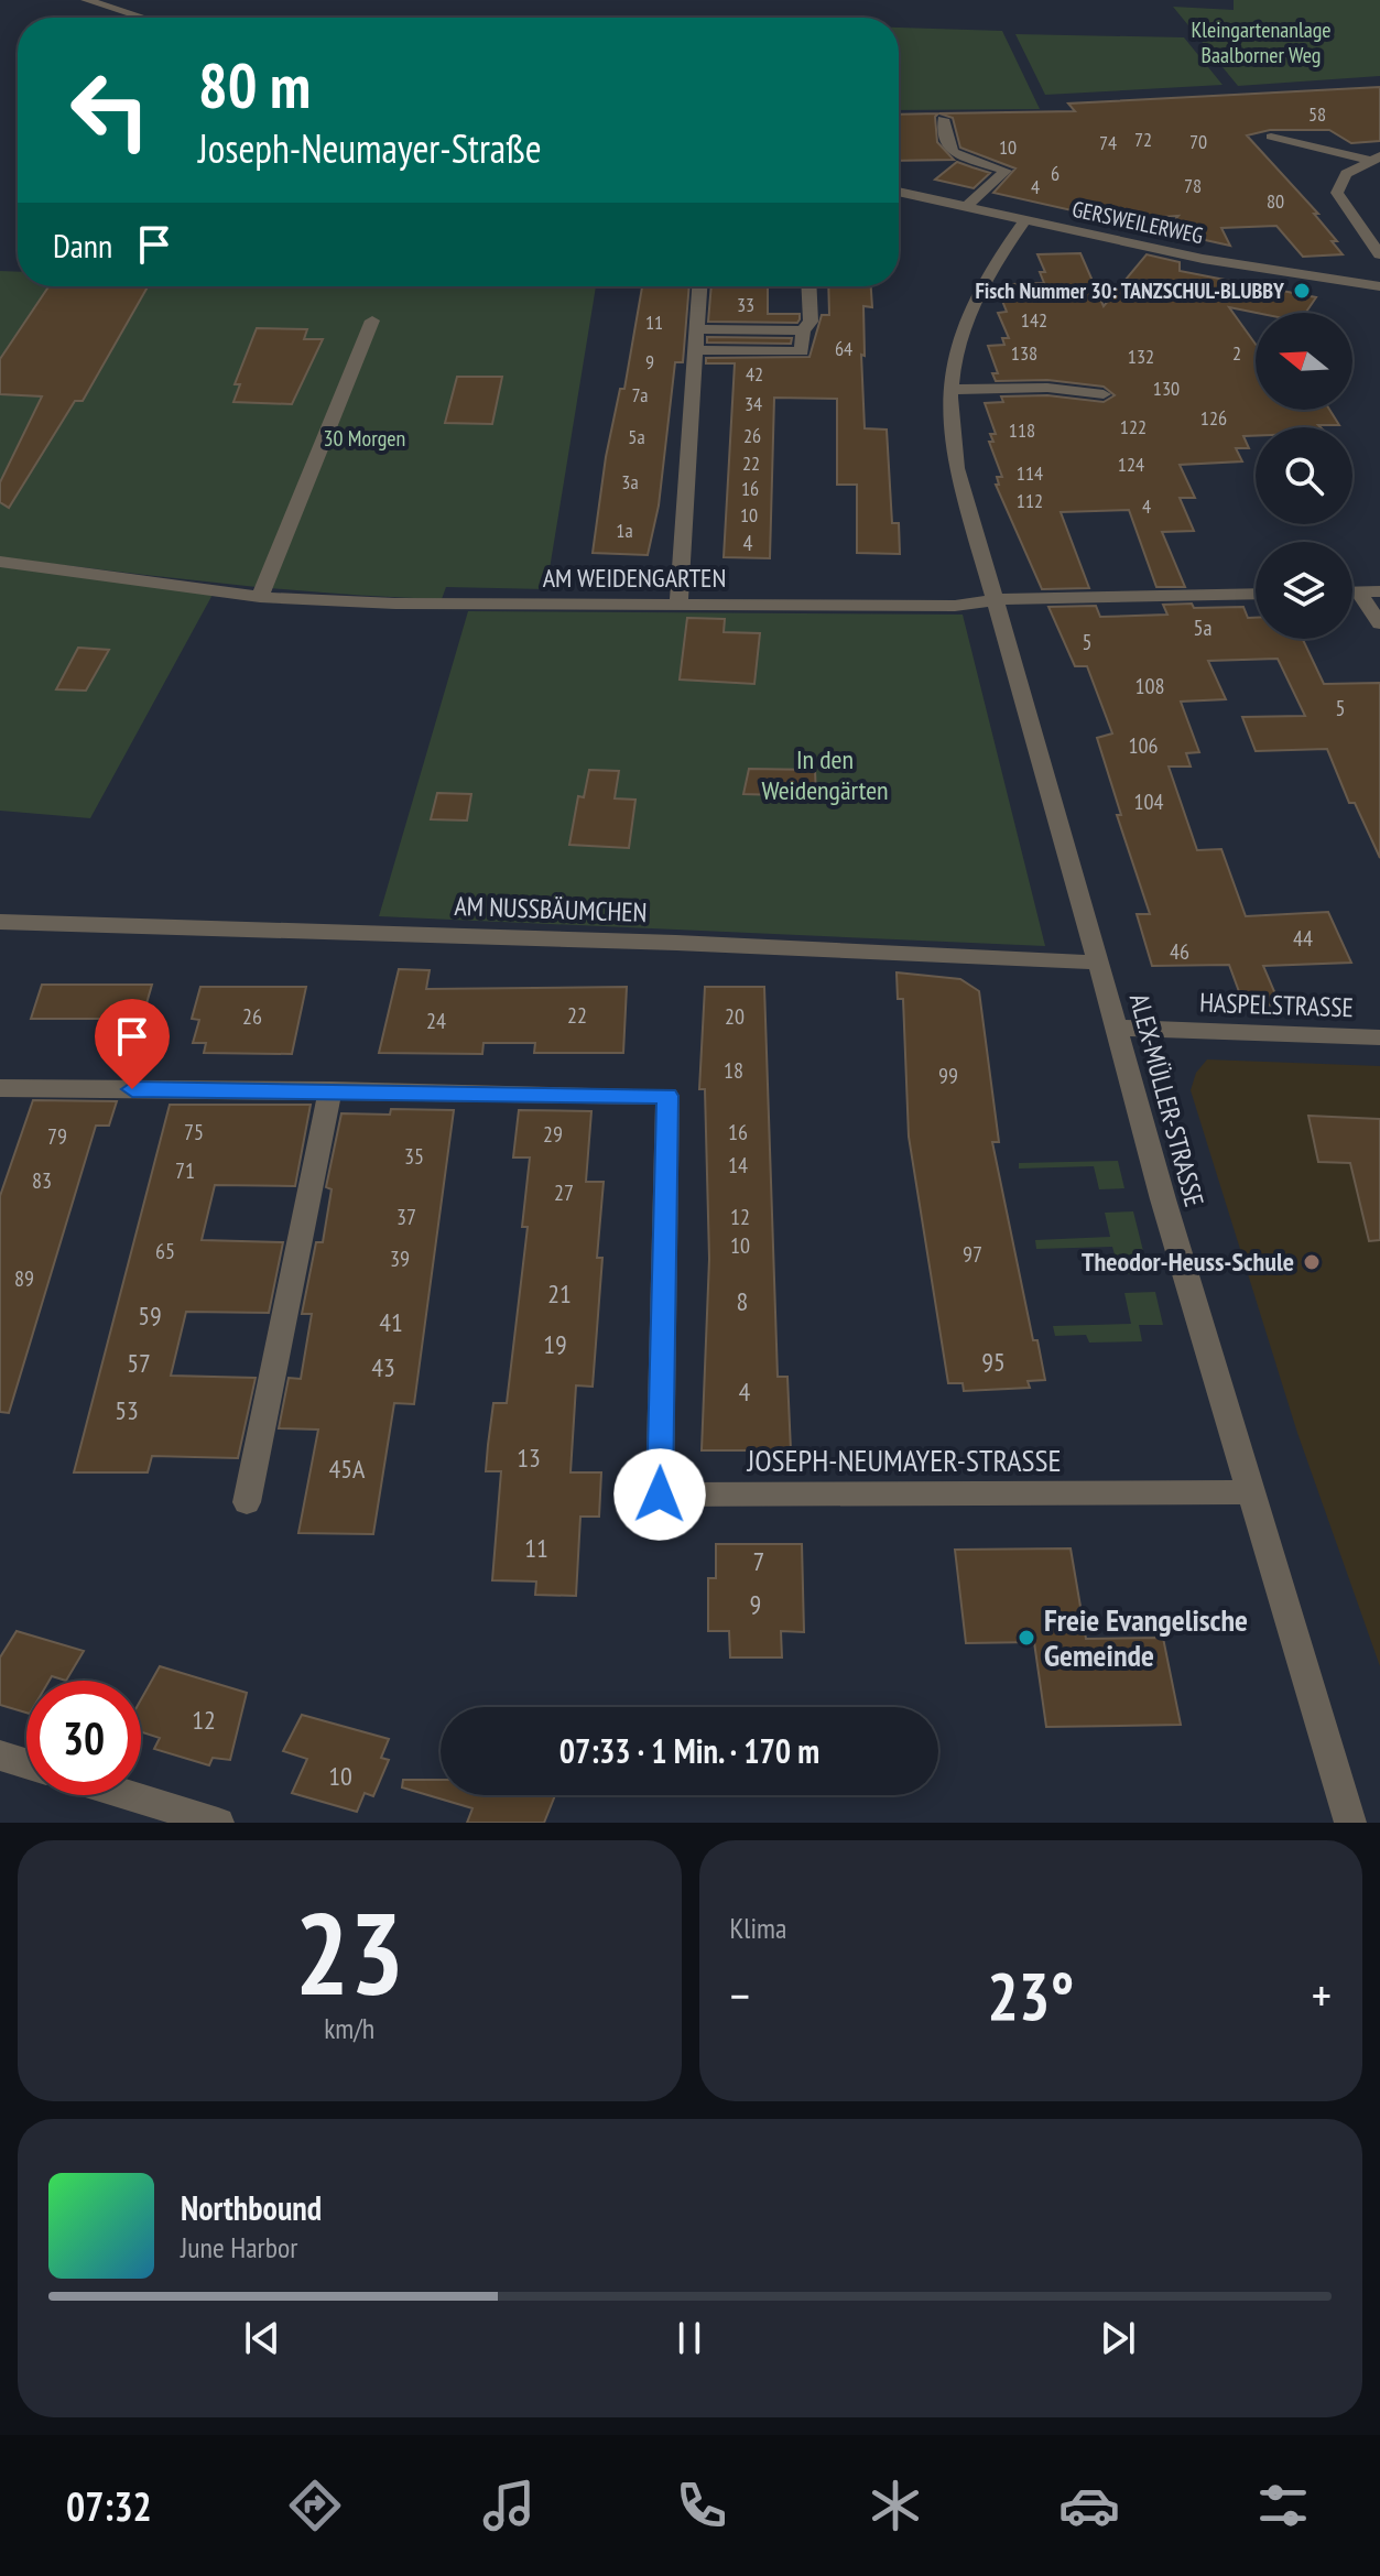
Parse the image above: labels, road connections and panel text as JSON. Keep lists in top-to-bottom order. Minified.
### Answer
{"streets":{"street":["GERSWEILERWEG","AM WEIDENGARTEN","AM NUSSBÄUMCHEN","HASPELSTRASSE","ALEX-MÜLLER-STRASSE","JOSEPH-NEUMAYER-STRASSE"]},"crossings":[["GERSWEILERWEG","ALEX-MÜLLER-STRASSE"],["AM WEIDENGARTEN","ALEX-MÜLLER-STRASSE"],["AM NUSSBÄUMCHEN","ALEX-MÜLLER-STRASSE"],["HASPELSTRASSE","ALEX-MÜLLER-STRASSE"],["ALEX-MÜLLER-STRASSE","JOSEPH-NEUMAYER-STRASSE"]],"parks":["Kleingartenanlage Baalborner Weg","30 Morgen","In den Weidengärten"],"places":["Fisch Nummer 30: TANZSCHUL-BLUBBY","Theodor-Heuss-Schule","Freie Evangelische Gemeinde"],"house_numbers":["58","72","70","74","10","6","78","4","80","33","142","11","64","138","2","132","9","42","130","7a","34","126","122","118","26","5a","22","124","114","3a","16","112","4","10","1a","4","5a","5","108","5","106","104","44","46","22","26","20","24","18","99","75","16","29","79","35","14","71","83","27","37","12","10","65","97","39","89","21","8","59","41","19","95","57","43","4","53","13","45A","11","7","9","12","10"],"north":"left","page":{"turn":["80 m","Joseph-Neumayer-Straße"],"then":"Dann","limit":"30","trip":"07:33 · 1 Min. · 170 m","tile":[["23","km/h"],"Klima"],"heat":["−","23°","+"],"song":["Northbound","June Harbor"],"tabs":"07:32"}}
